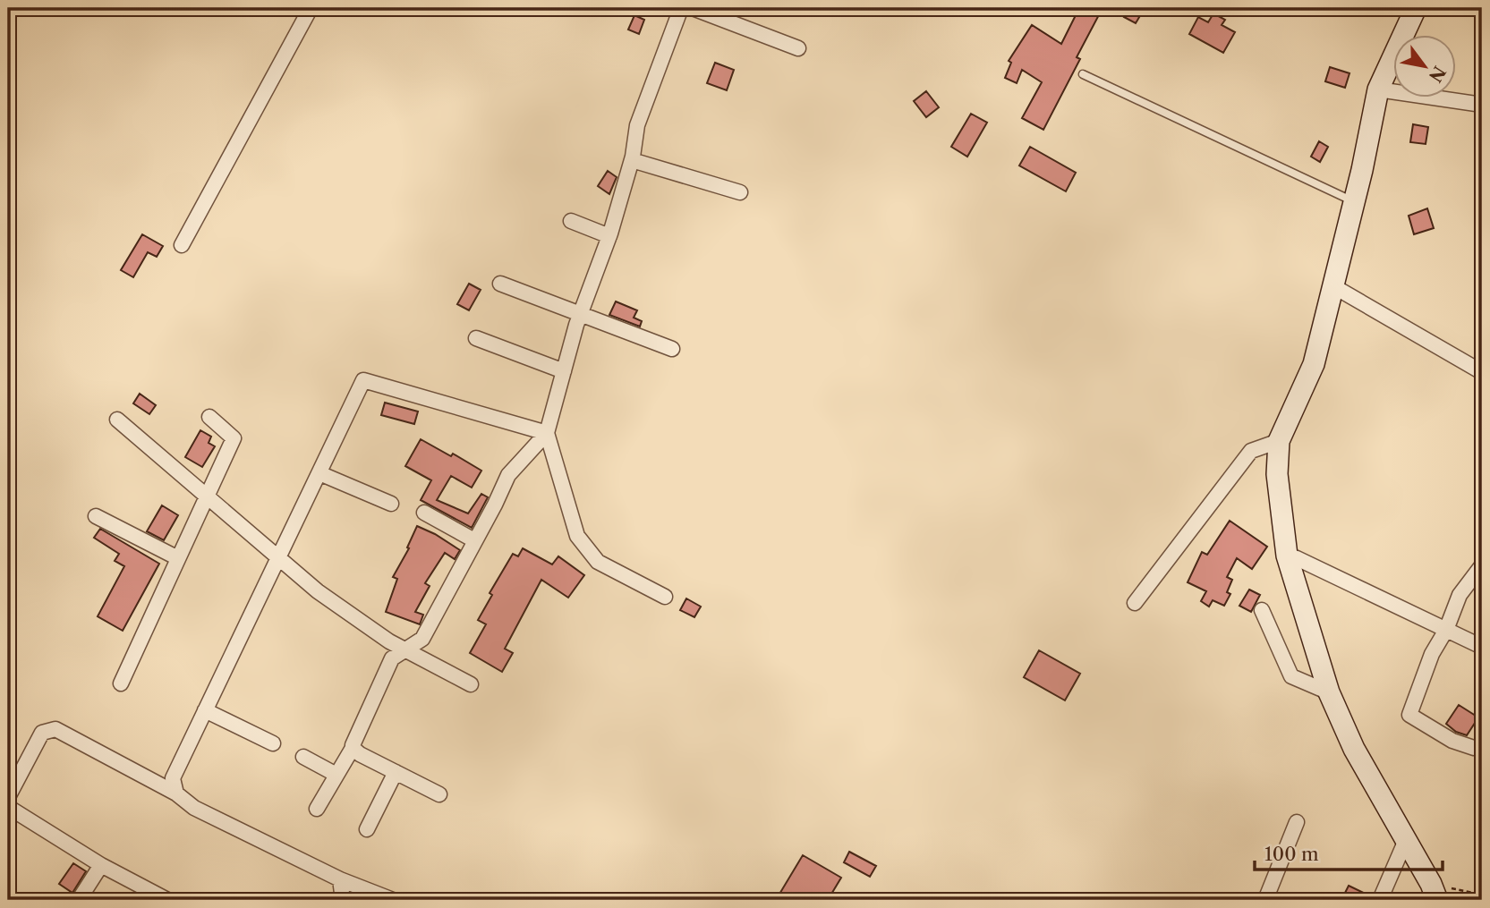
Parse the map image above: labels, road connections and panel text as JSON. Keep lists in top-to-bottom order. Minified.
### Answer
{"scale_bar":"100 m","north":"bottom right"}
